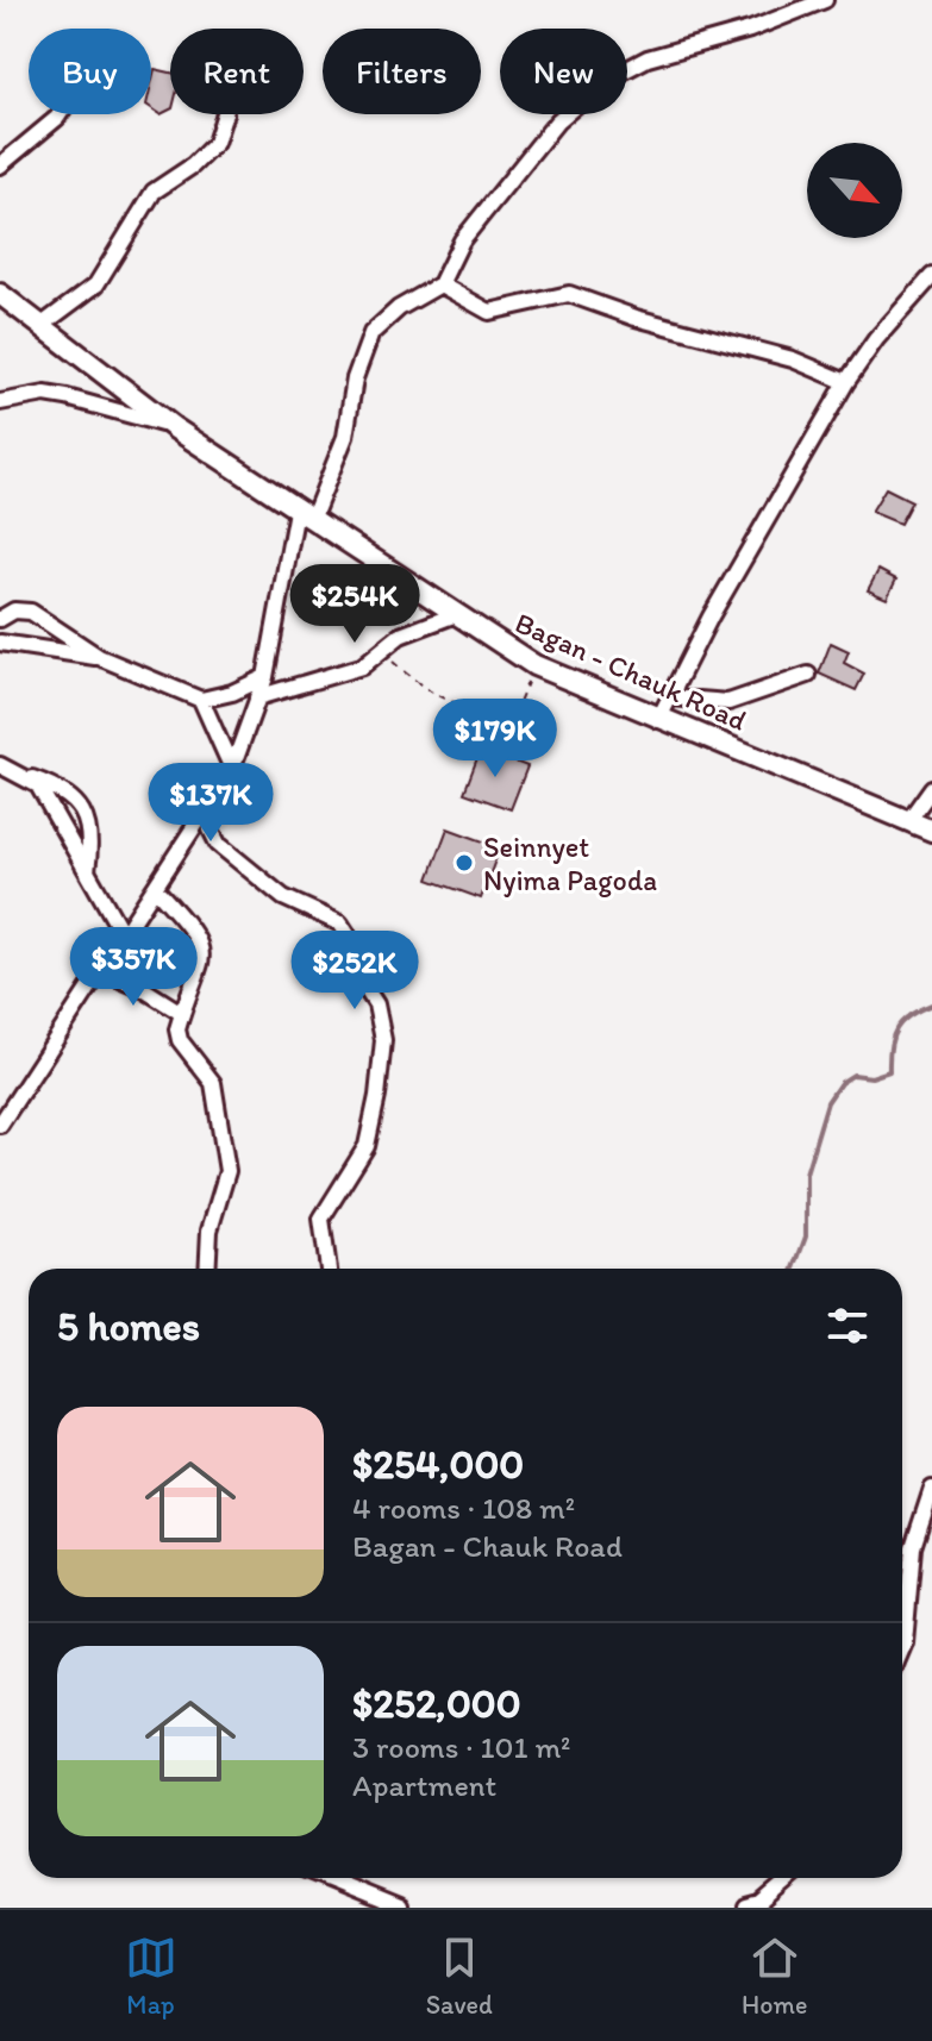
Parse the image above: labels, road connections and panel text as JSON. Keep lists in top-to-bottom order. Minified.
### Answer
{"streets":{"main road":["Bagan - Chauk Road"]},"places":["Seinnyet Nyima Pagoda"],"north":"bottom right","page":{"chip":["Buy","Rent","Filters","New"],"price":["$254K","$179K","$137K","$357K","$252K"],"heading":"5 homes","list":[{"name":"$254,000","note":"4 rooms · 108 m² · Bagan - Chauk Road"},{"name":"$252,000","note":"3 rooms · 101 m² · Apartment"}],"tabs":["Map","Saved","Home"]}}
